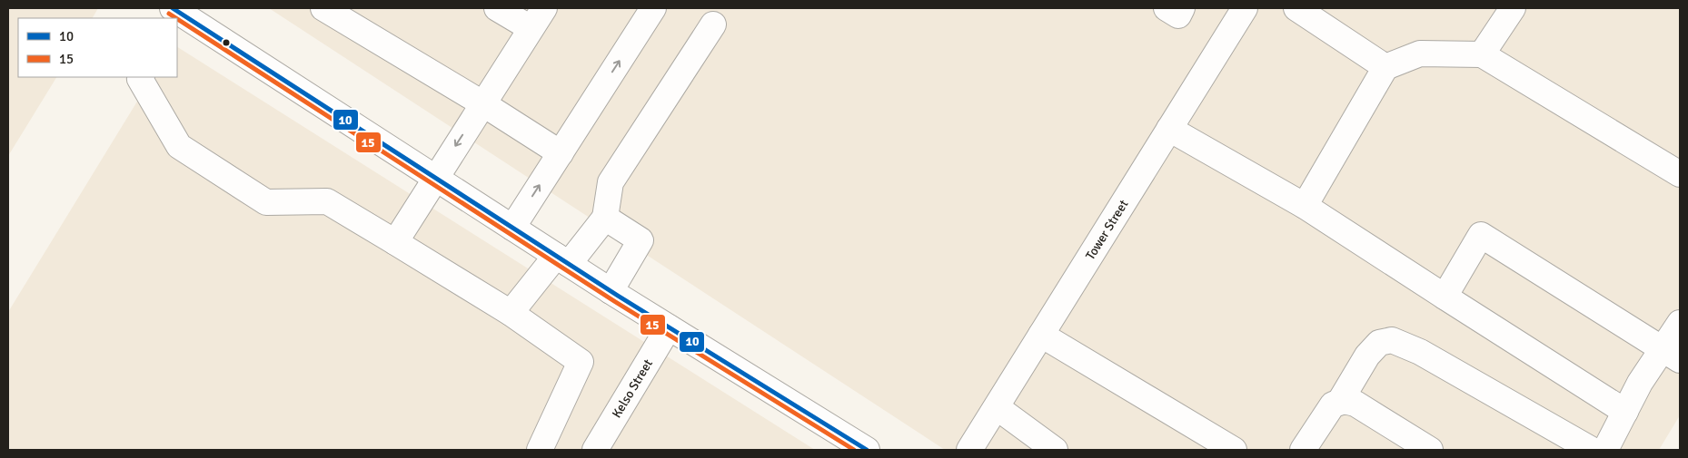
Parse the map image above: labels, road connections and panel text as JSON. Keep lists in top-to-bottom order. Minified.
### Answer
{"streets":{"street":["Tower Street","Kelso Street"]},"lines":["transit line 10","transit line 15"],"legend":["10","15"]}
